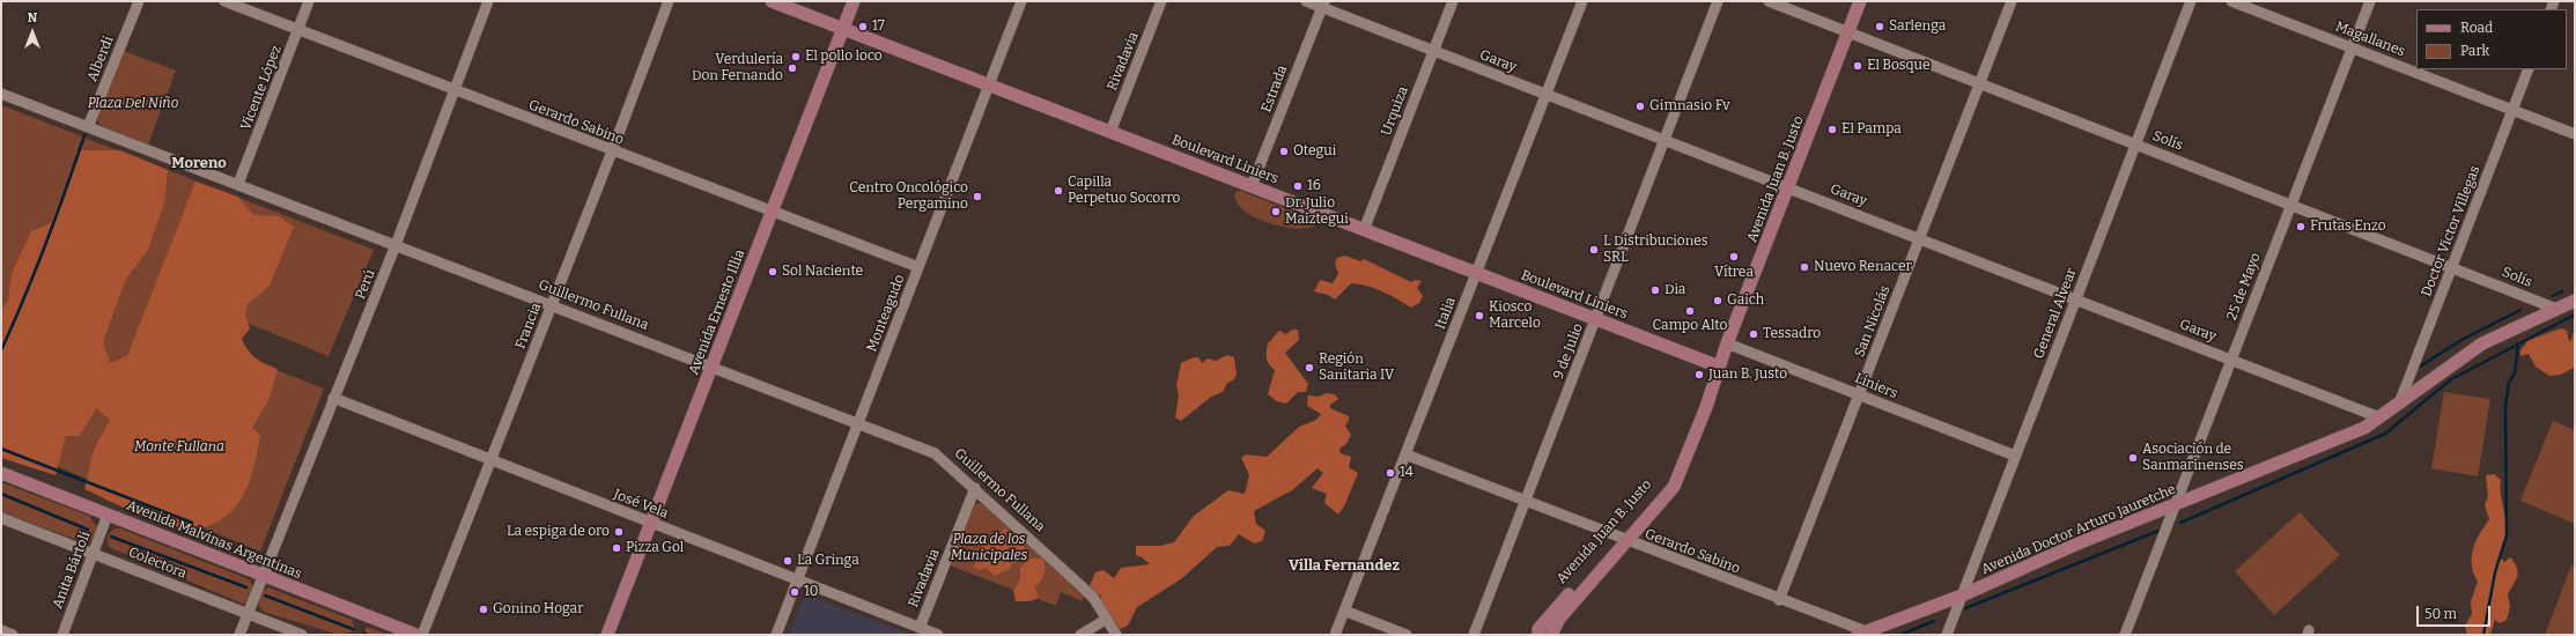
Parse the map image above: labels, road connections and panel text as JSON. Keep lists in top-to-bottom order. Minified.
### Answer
{"streets":{"main road":["Boulevard Liniers","Avenida Juan B. Justo","Avenida Ernesto Illia","Avenida Doctor Arturo Jauretche","Avenida Malvinas Argentinas"],"street":["Magallanes","Alberdi","Rivadavia","Garay","Vicente López","Estrada","Urquiza","Gerardo Sabino","Solís","Doctor Victor Villegas","Perú","25 de Mayo","Guillermo Fullana","Monteagudo","Italia","General Alvear","San Nicolás","Francia","9 de Julio","Liniers","José Vela","Colectora","Anita Bártoli"]},"crossings":[["Magallanes","Doctor Victor Villegas"],["Magallanes","25 de Mayo"],["Alberdi","Guillermo Fullana"],["Rivadavia","Boulevard Liniers"],["Rivadavia","Guillermo Fullana"],["Rivadavia","José Vela"],["Garay","Estrada"],["Garay","Urquiza"],["Garay","Avenida Juan B. Justo"],["Garay","25 de Mayo"],["Garay","Italia"],["Garay","General Alvear"],["Garay","San Nicolás"],["Garay","9 de Julio"],["Garay","Avenida Doctor Arturo Jauretche"],["Vicente López","Gerardo Sabino"],["Vicente López","Guillermo Fullana"],["Estrada","Boulevard Liniers"],["Urquiza","Boulevard Liniers"],["Gerardo Sabino","Avenida Juan B. Justo"],["Gerardo Sabino","Perú"],["Gerardo Sabino","Avenida Ernesto Illia"],["Gerardo Sabino","Monteagudo"],["Gerardo Sabino","Italia"],["Gerardo Sabino","San Nicolás"],["Gerardo Sabino","Francia"],["Gerardo Sabino","9 de Julio"],["Gerardo Sabino","Avenida Doctor Arturo Jauretche"],["Solís","Avenida Juan B. Justo"],["Solís","Doctor Victor Villegas"],["Solís","25 de Mayo"],["Solís","General Alvear"],["Solís","San Nicolás"],["Solís","Avenida Doctor Arturo Jauretche"],["Boulevard Liniers","Avenida Juan B. Justo"],["Boulevard Liniers","Avenida Ernesto Illia"],["Boulevard Liniers","Monteagudo"],["Boulevard Liniers","Italia"],["Boulevard Liniers","9 de Julio"],["Avenida Juan B. Justo","Liniers"],["Doctor Victor Villegas","Avenida Doctor Arturo Jauretche"],["Perú","Guillermo Fullana"],["Perú","José Vela"],["Perú","Avenida Malvinas Argentinas"],["Perú","Colectora"],["25 de Mayo","Avenida Doctor Arturo Jauretche"],["Guillermo Fullana","Avenida Ernesto Illia"],["Guillermo Fullana","Monteagudo"],["Guillermo Fullana","Francia"],["Avenida Ernesto Illia","José Vela"],["Monteagudo","José Vela"],["General Alvear","Liniers"],["General Alvear","Avenida Doctor Arturo Jauretche"],["San Nicolás","Liniers"],["Francia","José Vela"],["Avenida Malvinas Argentinas","Anita Bártoli"],["Colectora","Anita Bártoli"]],"districts":["Moreno","Villa Fernandez"],"parks":["Plaza Del Niño","Monte Fullana","Plaza de los Municipales"],"places":["17","Sarlenga","El pollo loco","El Bosque","Verdulería Don Fernando","Gimnasio Fv","El Pampa","Otegui","16","Capilla Perpetuo Socorro","Centro Oncológico Pergamino","Dr. Julio Maiztegui","Frutas Enzo","L Distribuciones SRL","Vítrea","Nuevo Renacer","Sol Naciente","Dia","Gaich","Campo Alto","Kiosco Marcelo","Tessadro","Región Sanitaria IV","Juan B. Justo","Asociación de Sanmarinenses","14","La espiga de oro","Pizza Gol","La Gringa","10","Gonino Hogar"],"legend":["Road","Park"],"scale_bar":"50 m","north":"top"}
